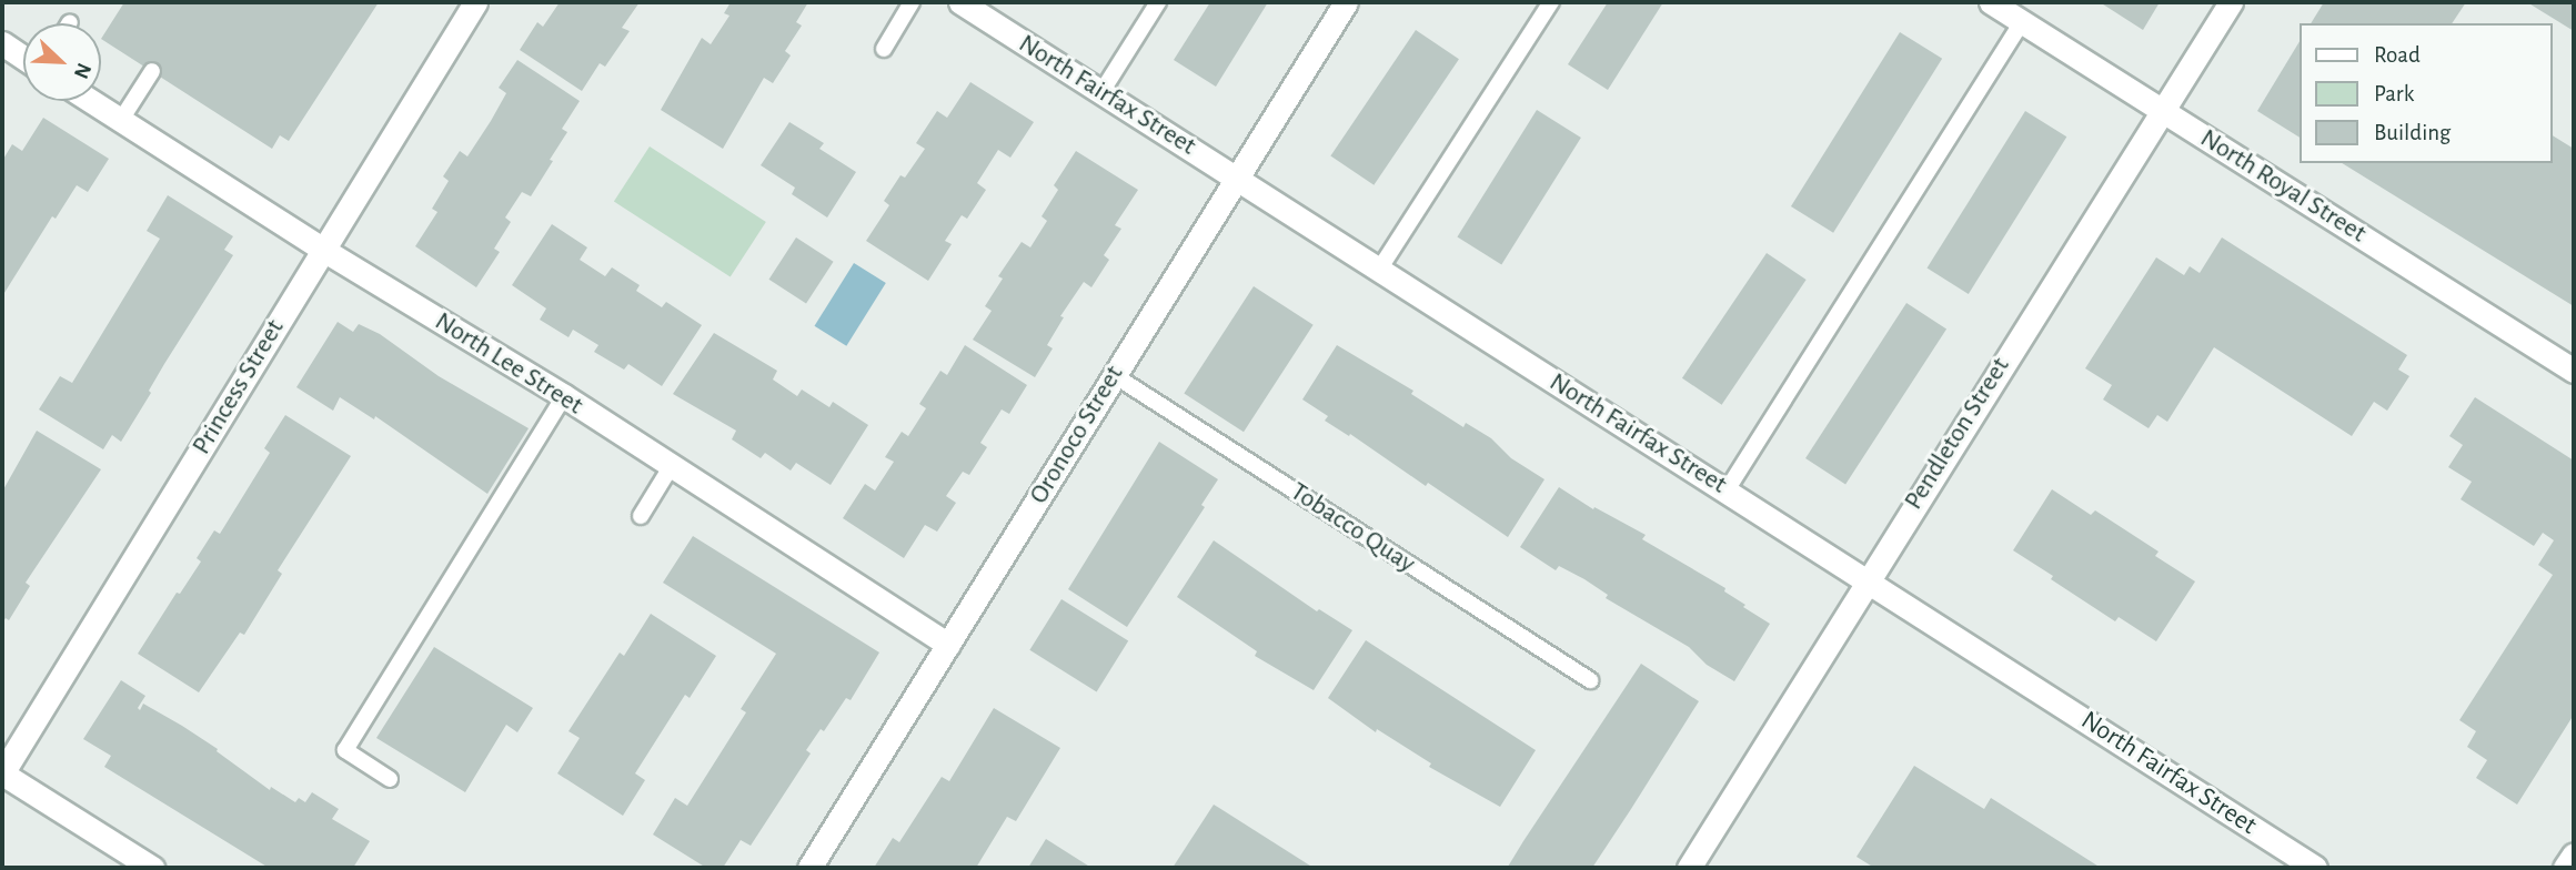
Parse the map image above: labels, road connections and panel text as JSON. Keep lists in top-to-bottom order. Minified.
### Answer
{"streets":{"street":["North Fairfax Street","North Royal Street","North Lee Street","Princess Street","Pendleton Street","Oronoco Street"],"lane":["Tobacco Quay"]},"crossings":[["North Fairfax Street","Pendleton Street"],["North Fairfax Street","Oronoco Street"],["North Royal Street","Pendleton Street"],["North Lee Street","Princess Street"],["North Lee Street","Oronoco Street"],["Oronoco Street","Tobacco Quay"]],"legend":["Road","Park","Building"],"north":"bottom right"}
